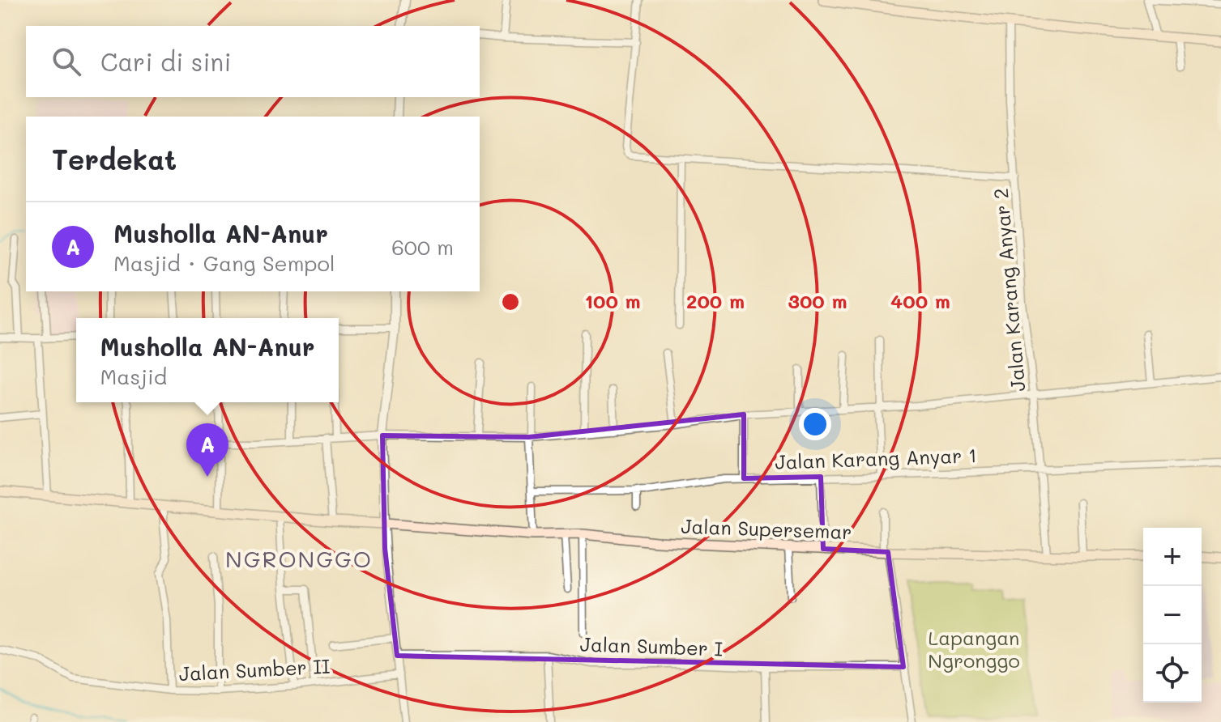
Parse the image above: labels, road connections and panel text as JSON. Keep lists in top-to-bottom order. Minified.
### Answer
{"streets":{"main road":["Jalan Supersemar"],"street":["Jalan Karang Anyar 2","Jalan Karang Anyar 1","Jalan Sumber I","Jalan Sumber II"]},"crossings":[["Jalan Karang Anyar 2","Jalan Karang Anyar 1"],["Jalan Karang Anyar 2","Jalan Supersemar"]],"districts":["NGRONGGO"],"parks":["Lapangan Ngronggo"],"page":{"search":"Cari di sini","heading":"Terdekat","list":[{"mark":"A","name":"Musholla AN-Anur","note":"Masjid · Gang Sempol","value":"600 m"}],"popup":["Musholla AN-Anur","Masjid"],"pins":"A","map_buttons":["+","−"]},"rings":["100 m","200 m","300 m","400 m"]}
